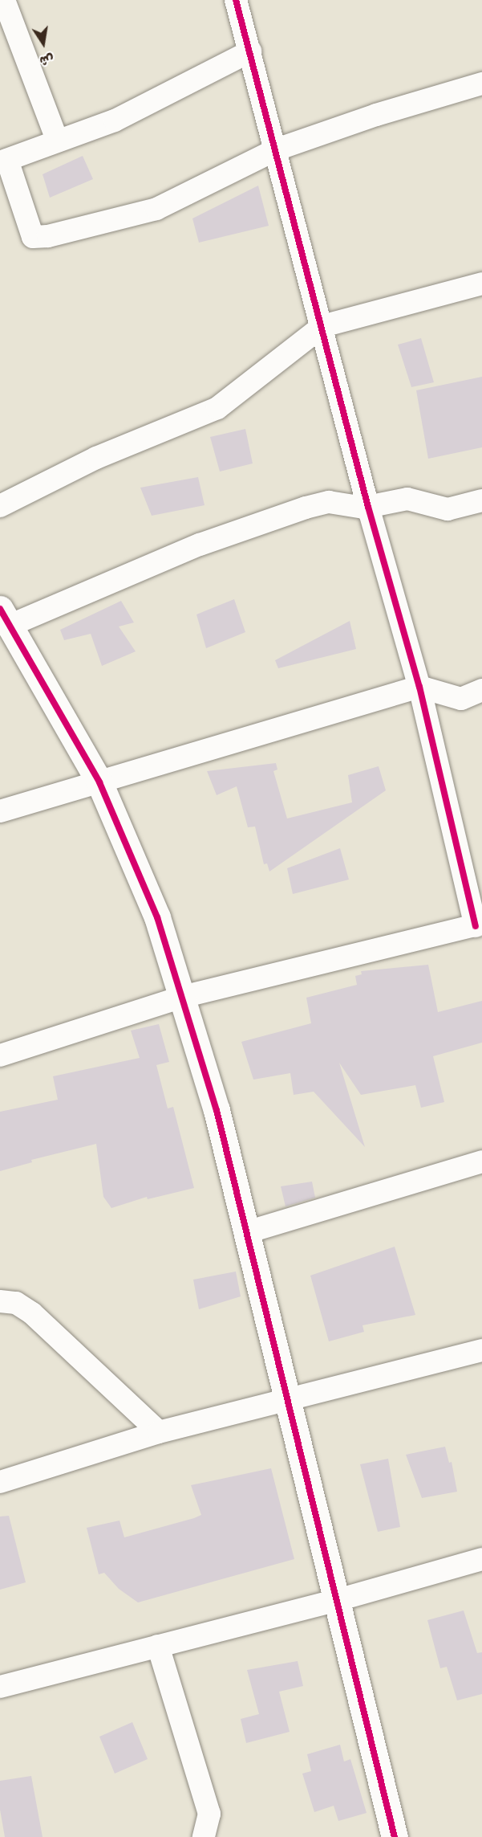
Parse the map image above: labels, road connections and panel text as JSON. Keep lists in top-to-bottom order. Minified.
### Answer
{"north":"bottom"}
